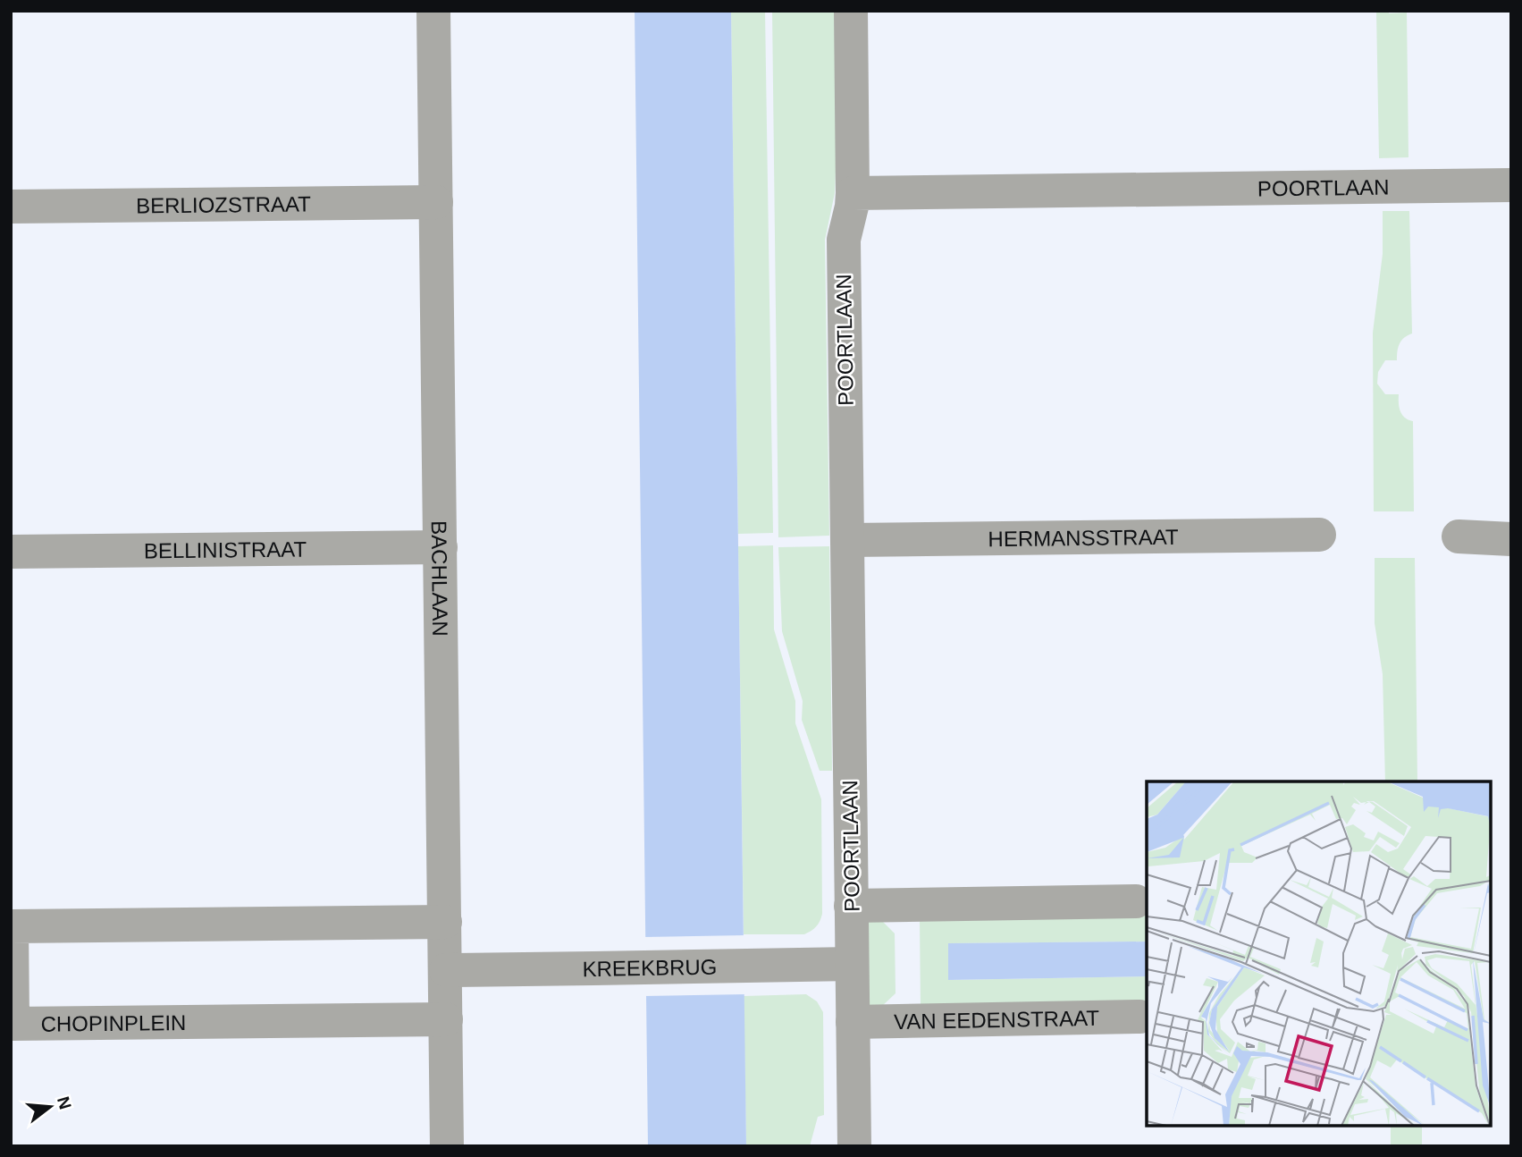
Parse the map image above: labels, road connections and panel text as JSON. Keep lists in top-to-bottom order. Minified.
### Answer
{"streets":{"street":["POORTLAAN","BERLIOZSTRAAT","HERMANSSTRAAT","BELLINISTRAAT","BACHLAAN","KREEKBRUG","VAN EEDENSTRAAT","CHOPINPLEIN"]},"crossings":[["POORTLAAN","HERMANSSTRAAT"],["POORTLAAN","KREEKBRUG"],["POORTLAAN","VAN EEDENSTRAAT"],["BERLIOZSTRAAT","BACHLAAN"],["BELLINISTRAAT","BACHLAAN"],["BACHLAAN","KREEKBRUG"],["BACHLAAN","CHOPINPLEIN"]],"north":"right"}
